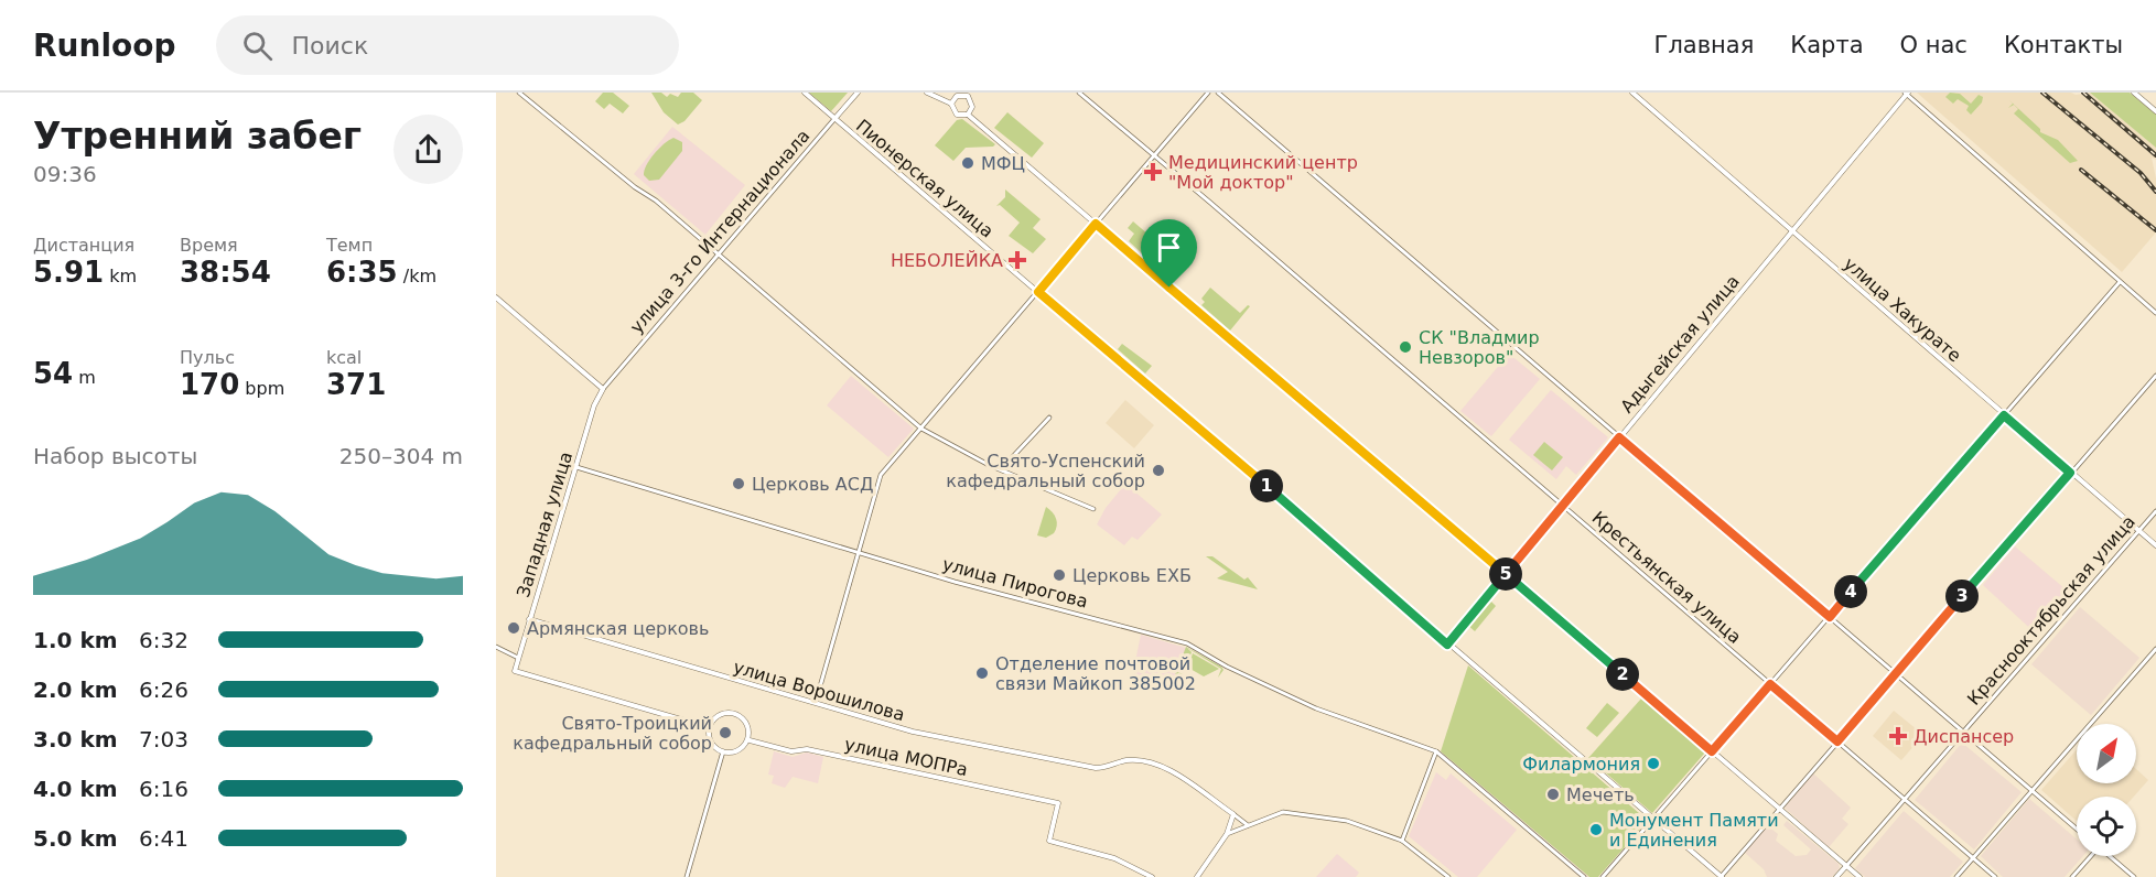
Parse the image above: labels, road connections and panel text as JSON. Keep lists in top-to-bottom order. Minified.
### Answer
{"streets":{"main road":["Пионерская улица","улица 3-го Интернационала","улица Хакурате","Адыгейская улица","Западная улица","Краснооктябрьская улица","улица Ворошилова","улица МОПРа"],"street":["Крестьянская улица","улица Пирогова"]},"crossings":[["Пионерская улица","улица 3-го Интернационала"],["Пионерская улица","Адыгейская улица"],["улица 3-го Интернационала","Западная улица"],["улица Хакурате","Адыгейская улица"],["улица Хакурате","Краснооктябрьская улица"],["Адыгейская улица","Крестьянская улица"],["Западная улица","улица Пирогова"],["Западная улица","улица Ворошилова"],["Западная улица","улица МОПРа"],["Крестьянская улица","Краснооктябрьская улица"]],"places":{"other":["МФЦ","СК \"Владмир Невзоров\"","Свято-Успенский кафедральный собор","Церковь АСД","Церковь ЕХБ","Армянская церковь","Отделение почтовой связи Майкоп 385002","Свято-Троицкий кафедральный собор","Филармония","Мечеть","Монумент Памяти и Единения"],"health":["Медицинский центр \"Мой доктор\"","НЕБОЛЕЙКА","Диспансер"]},"north":"top right","page":{"header":"Runloop","search":"Поиск","nav":["Главная","Карта","О нас","Контакты"],"heading":["Утренний забег","09:36"],"stats":[["Дистанция","5.91 km"],["Время","38:54"],["Темп","6:35 /km"],["54 m"],["Пульс","170 bpm"],["kcal","371"]],"chart":["Набор высоты","250–304 m"],"pins":["1","5","4","3","2"],"list":[{"name":"1.0 km","note":"6:32"},{"name":"2.0 km","note":"6:26"},{"name":"3.0 km","note":"7:03"},{"name":"4.0 km","note":"6:16"},{"name":"5.0 km","note":"6:41"}]}}
